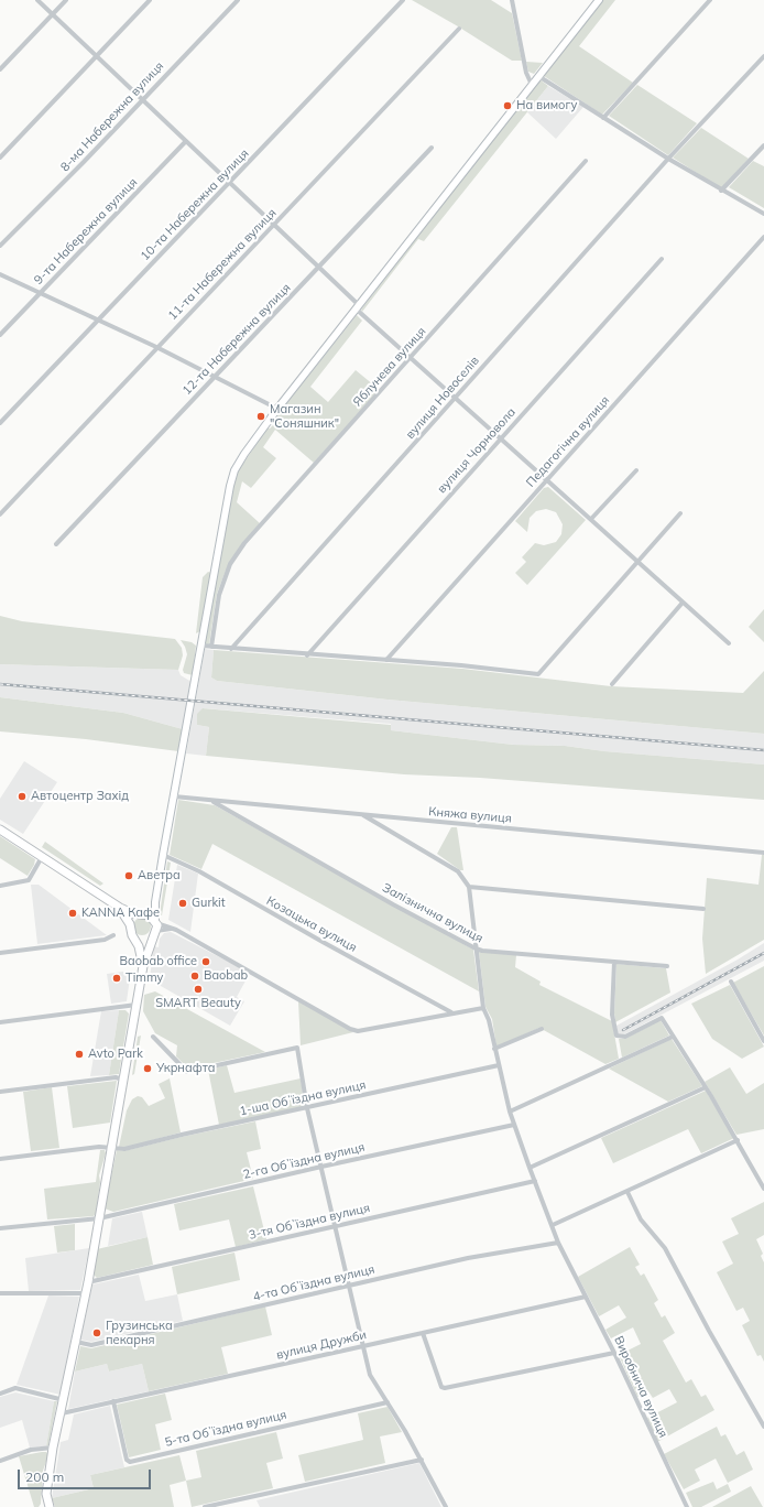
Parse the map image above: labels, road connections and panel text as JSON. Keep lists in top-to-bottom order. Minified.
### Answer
{"streets":{"street":["8-ма Набережна вулиця","10-та Набережна вулиця","9-та Набережна вулиця","11-та Набережна вулиця","12-та Набережна вулиця","Яблунева вулиця","вулиця Новоселів","Педагогічна вулиця","вулиця Чорновола","Княжа вулиця","Залізнична вулиця","Козацька вулиця","1-ша Обʼїздна вулиця","2-га Обʼїздна вулиця","3-тя Обʼїздна вулиця","4-та Обʼїздна вулиця","вулиця Дружби","Виробнича вулиця","5-та Обʼїздна вулиця"]},"crossings":[["Княжа вулиця","Залізнична вулиця"],["Залізнична вулиця","Виробнича вулиця"],["1-ша Обʼїздна вулиця","Виробнича вулиця"],["2-га Обʼїздна вулиця","Виробнича вулиця"],["3-тя Обʼїздна вулиця","Виробнича вулиця"],["4-та Обʼїздна вулиця","Виробнича вулиця"],["вулиця Дружби","Виробнича вулиця"],["вулиця Дружби","5-та Обʼїздна вулиця"]],"places":["На вимогу","Магазин \"Соняшник\"","Автоцентр Захід","Аветра","Gurkit","KANNA Кафе","Baobab office","Baobab","Timmy","SMART Beauty","Avto Park","Укрнафта","Грузинська пекарня"],"scale_bar":"200 m"}
